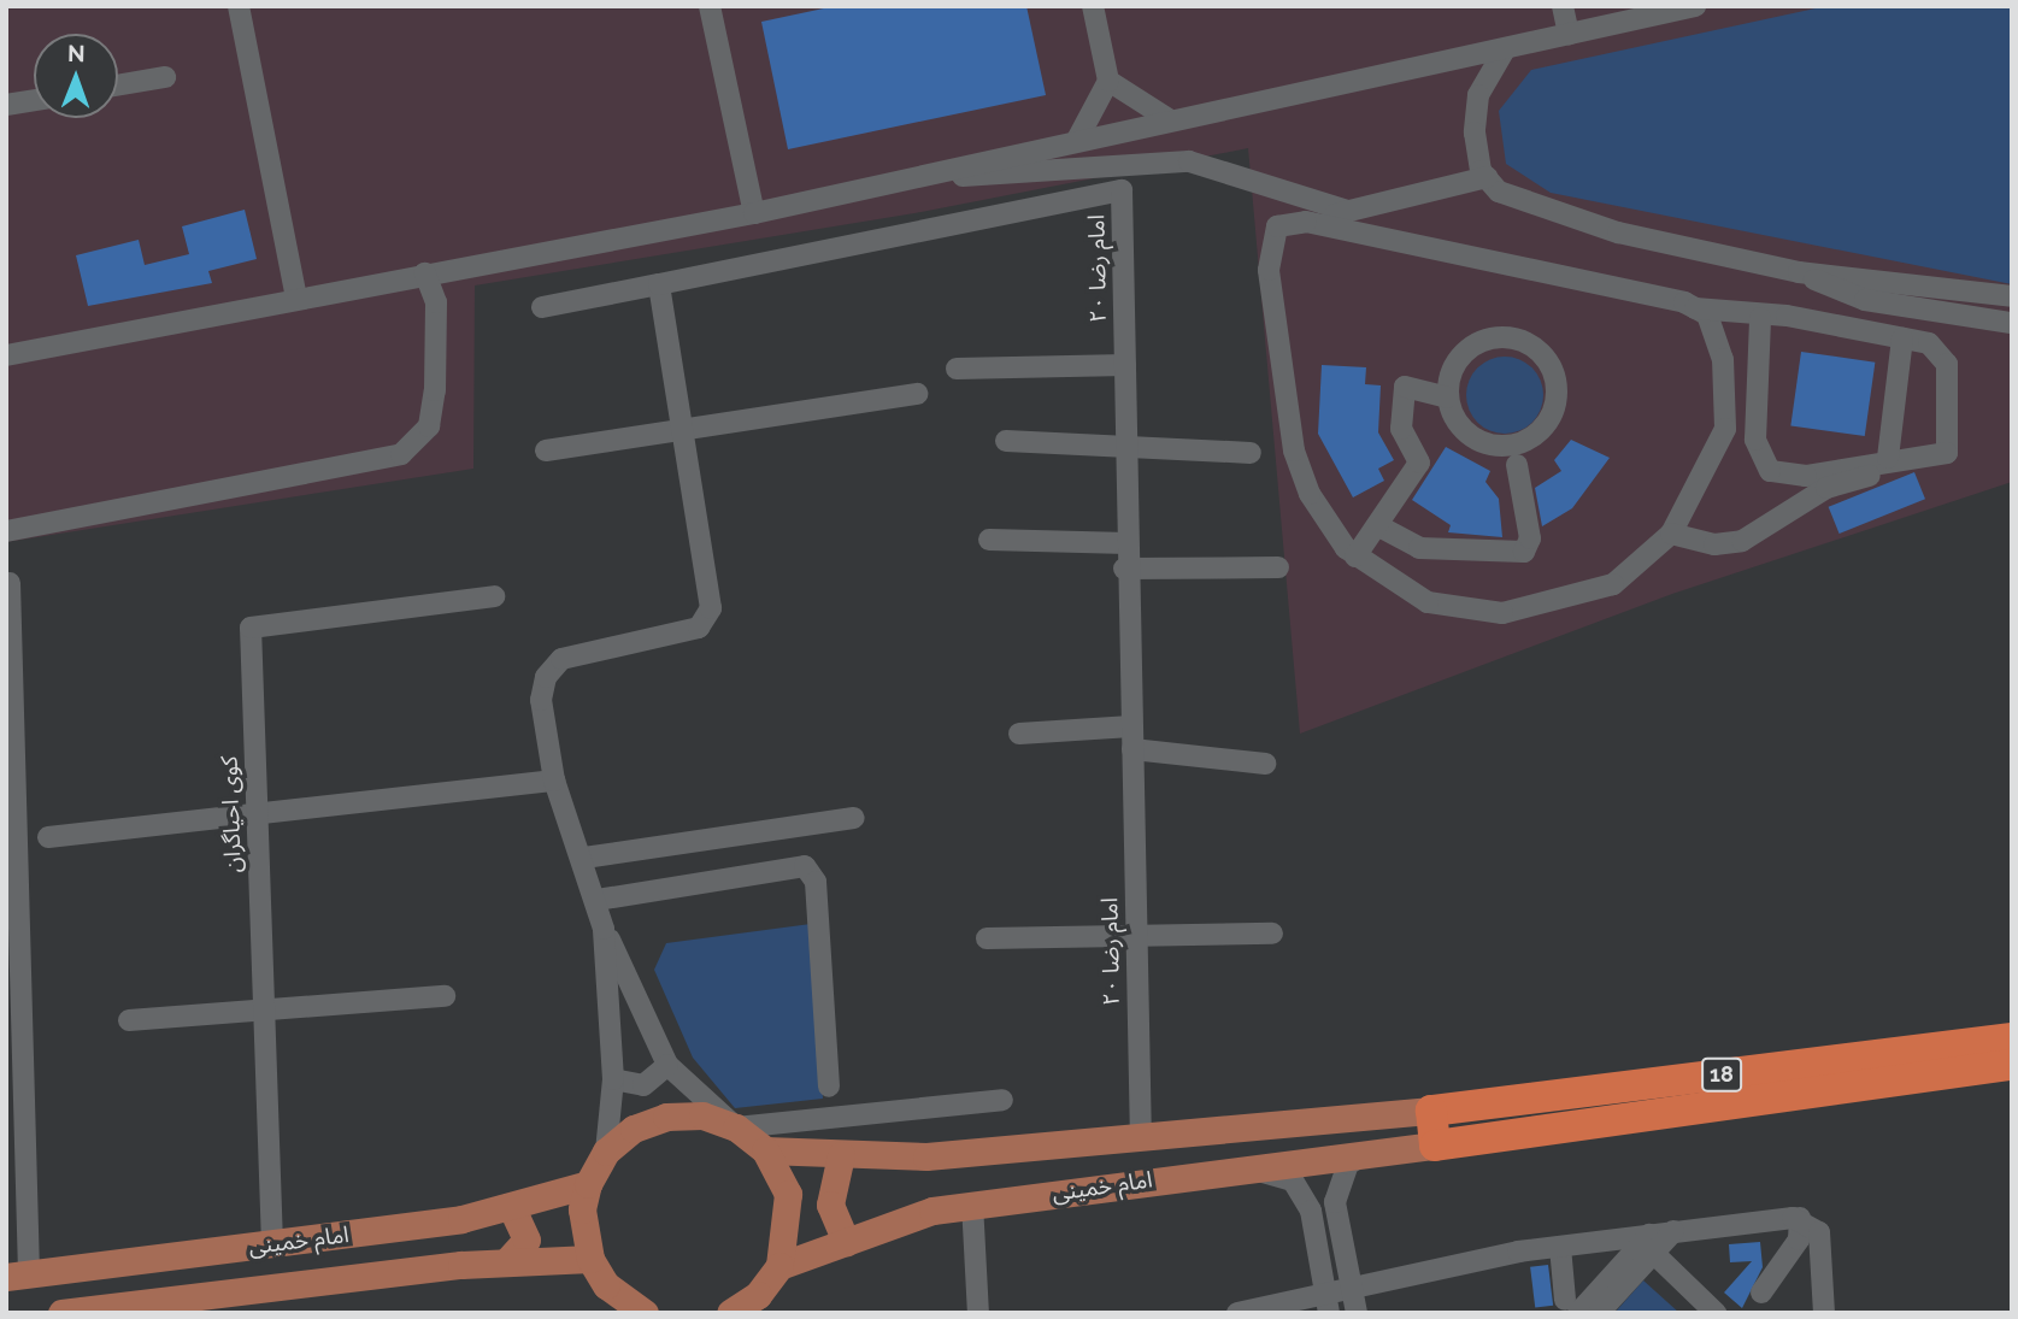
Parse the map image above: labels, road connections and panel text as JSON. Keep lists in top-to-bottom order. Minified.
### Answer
{"streets":{"highway":["18"],"main road":["امام خمینی"],"street":["امام رضا ۲۰","کوی احیاگران"]},"crossings":[["امام رضا ۲۰","امام خمینی"],["کوی احیاگران","امام خمینی"],["18","امام خمینی"]],"north":"top"}
